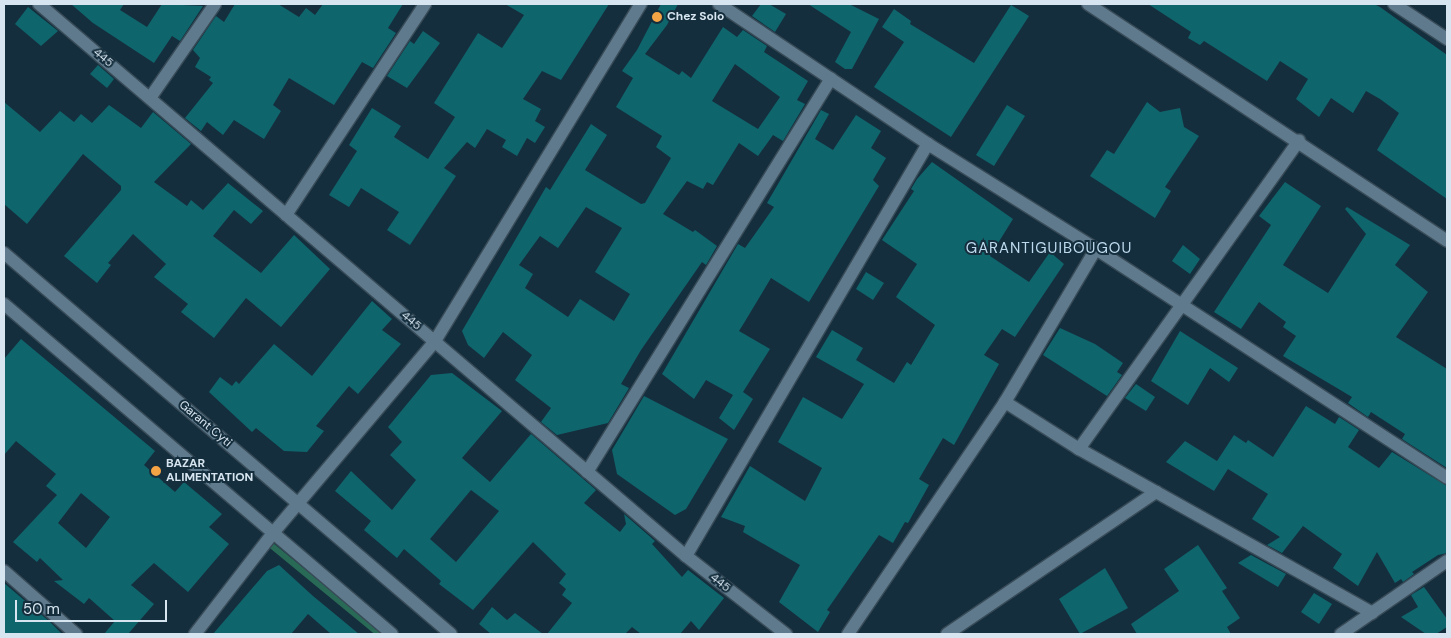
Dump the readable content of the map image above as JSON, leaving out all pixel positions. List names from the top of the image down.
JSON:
{
  "streets": {
    "street": ["445", "Garant Cyti"]
  },
  "districts": ["GARANTIGUIBOUGOU"],
  "places": ["Chez Solo", "BAZAR ALIMENTATION"],
  "scale_bar": "50 m"
}
